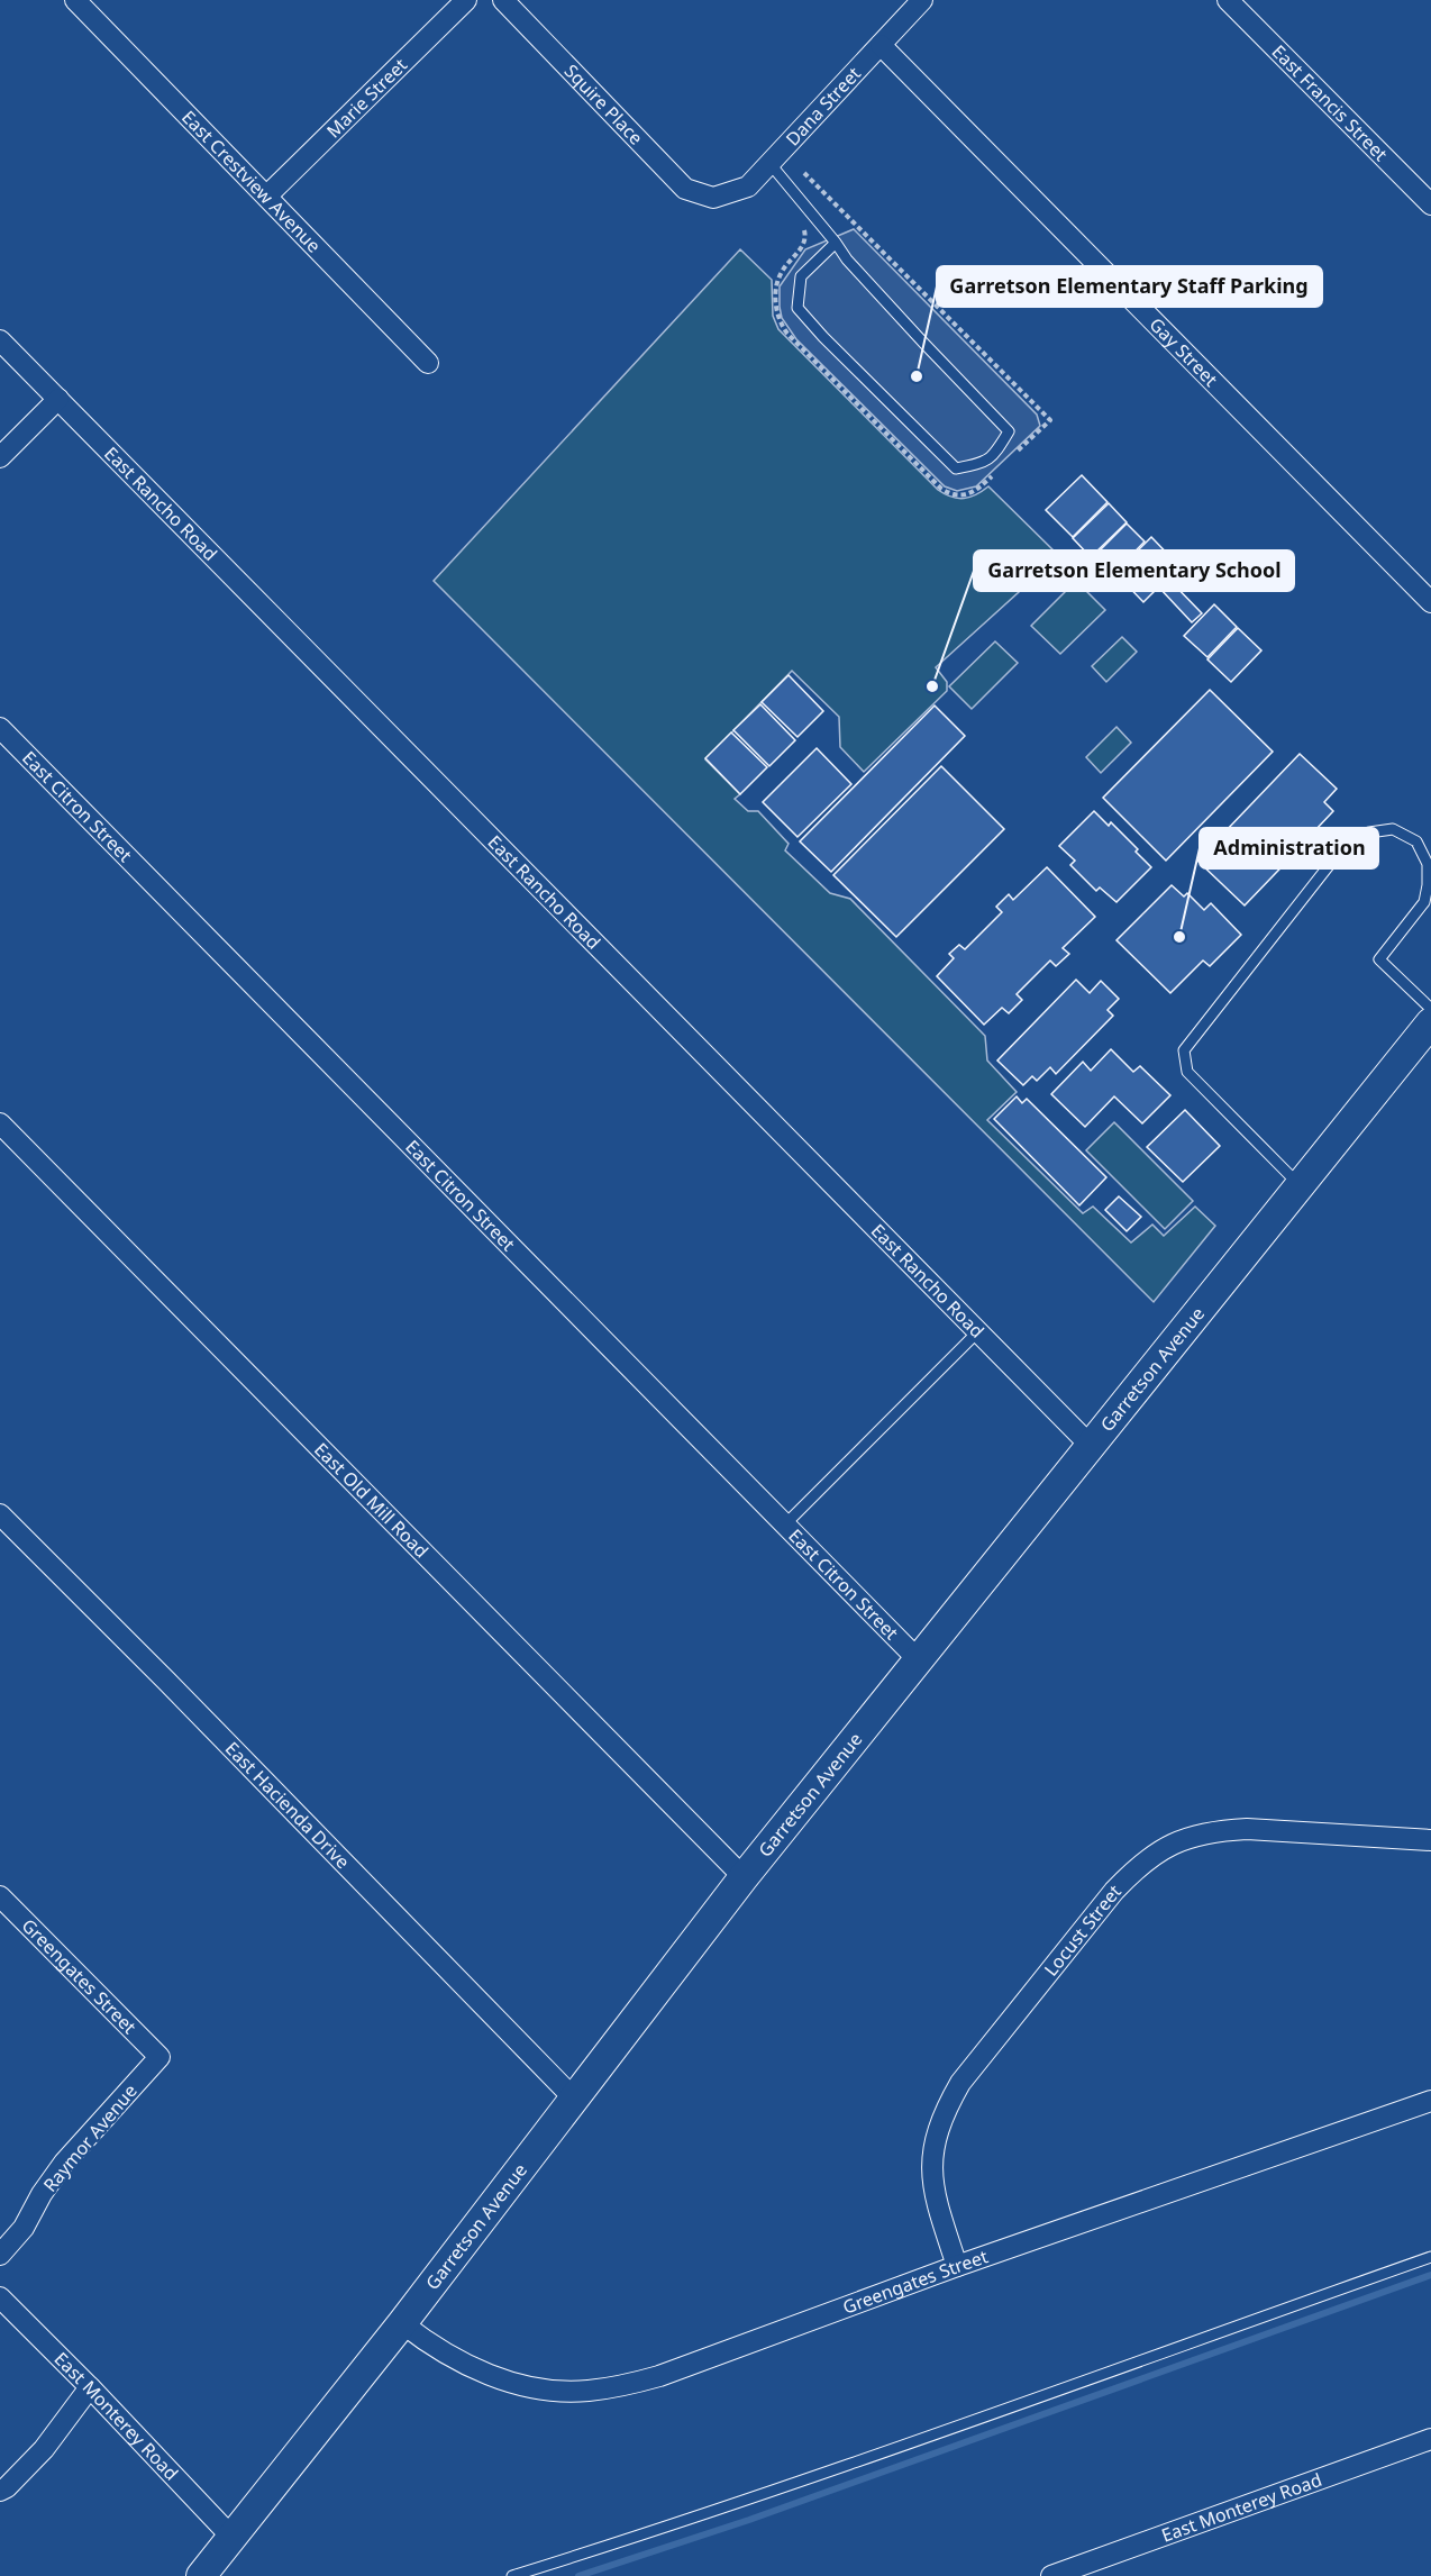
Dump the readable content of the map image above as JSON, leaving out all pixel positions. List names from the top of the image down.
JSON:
{
  "streets": {
    "street": [
      "Marie Street",
      "East Francis Street",
      "Squire Place",
      "Dana Street",
      "East Crestview Avenue",
      "Gay Street",
      "East Rancho Road",
      "East Citron Street",
      "Garretson Avenue",
      "East Old Mill Road",
      "East Hacienda Drive",
      "Locust Street",
      "Greengates Street",
      "Raymor Avenue",
      "East Monterey Road"
    ]
  },
  "crossings": [
    ["Marie Street", "East Crestview Avenue"],
    ["Squire Place", "Dana Street"],
    ["Dana Street", "Gay Street"],
    ["East Rancho Road", "Garretson Avenue"],
    ["East Citron Street", "Garretson Avenue"],
    ["Garretson Avenue", "East Old Mill Road"],
    ["Garretson Avenue", "East Hacienda Drive"],
    ["Garretson Avenue", "Greengates Street"],
    ["Garretson Avenue", "East Monterey Road"],
    ["Locust Street", "Greengates Street"],
    ["Greengates Street", "Raymor Avenue"]
  ],
  "places": ["Garretson Elementary Staff Parking", "Garretson Elementary School", "Administration"]
}
